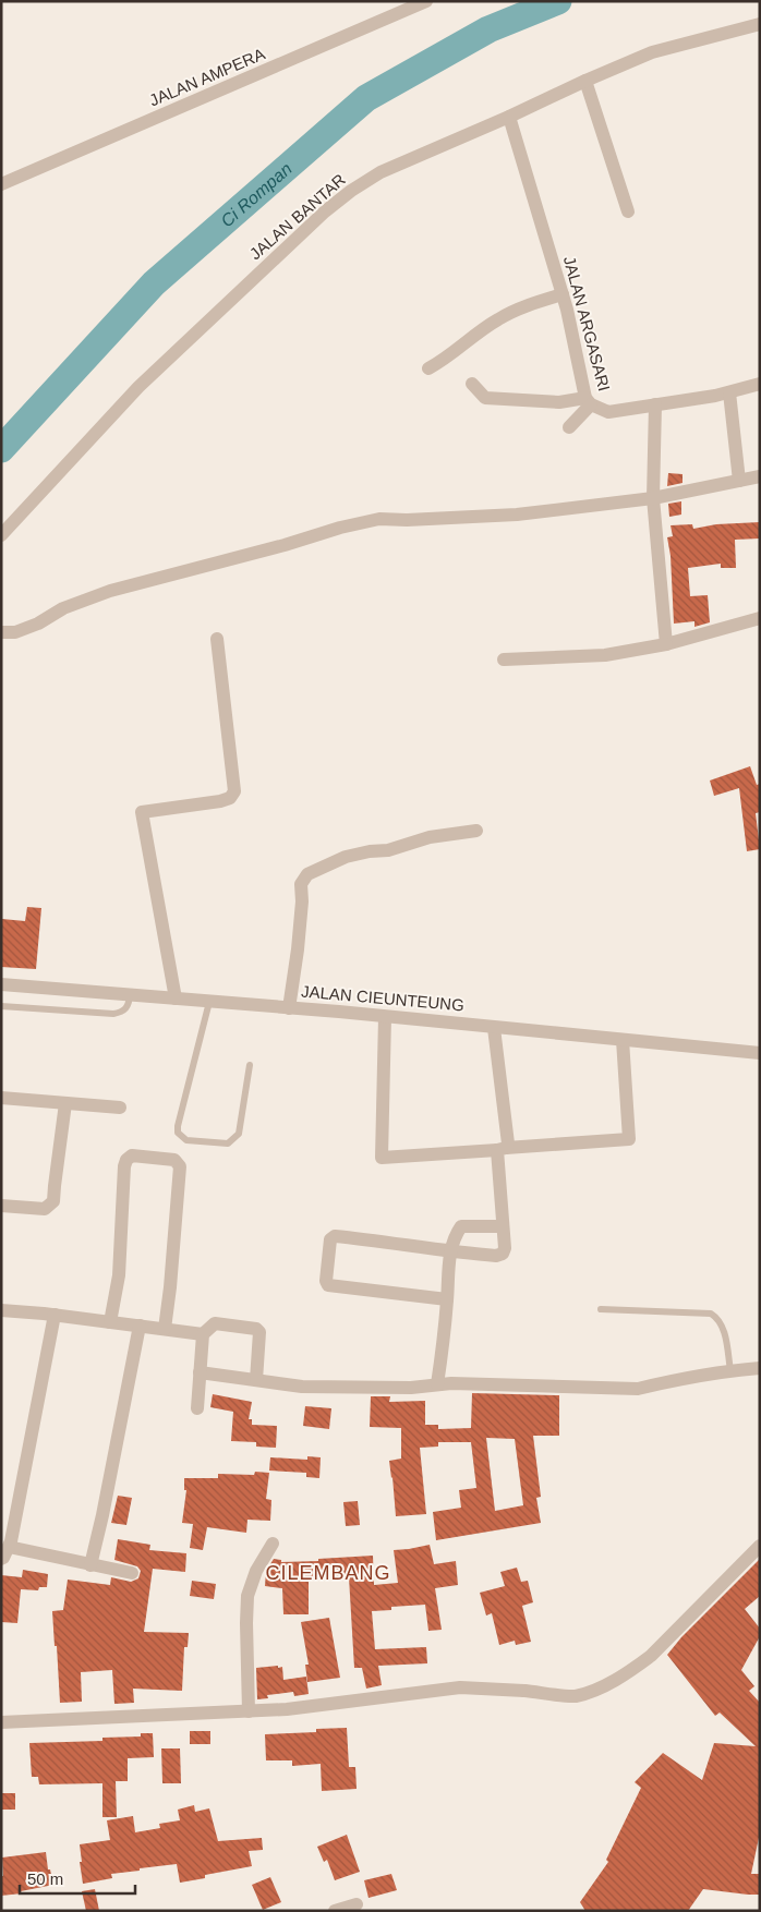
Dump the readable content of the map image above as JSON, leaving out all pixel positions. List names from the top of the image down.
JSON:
{
  "streets": {
    "street": [
      "JALAN AMPERA",
      "JALAN BANTAR",
      "JALAN ARGASARI",
      "JALAN CIEUNTEUNG"
    ]
  },
  "crossings": [
    ["JALAN BANTAR", "JALAN ARGASARI"]
  ],
  "districts": ["CILEMBANG"],
  "water": ["Ci Rompan"],
  "scale_bar": "50 m"
}
